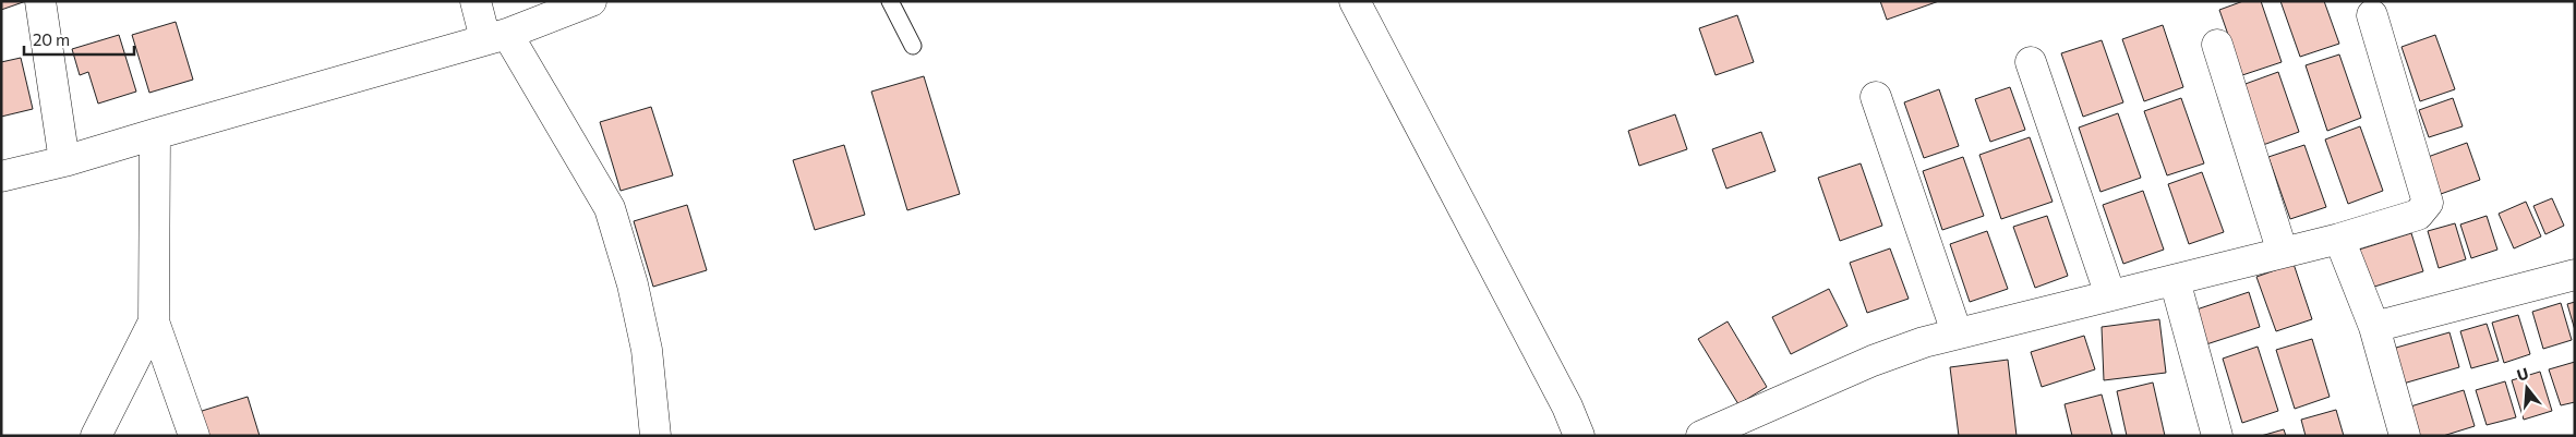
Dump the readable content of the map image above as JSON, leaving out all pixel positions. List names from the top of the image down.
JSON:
{
  "scale_bar": "20 m",
  "north": "top"
}
